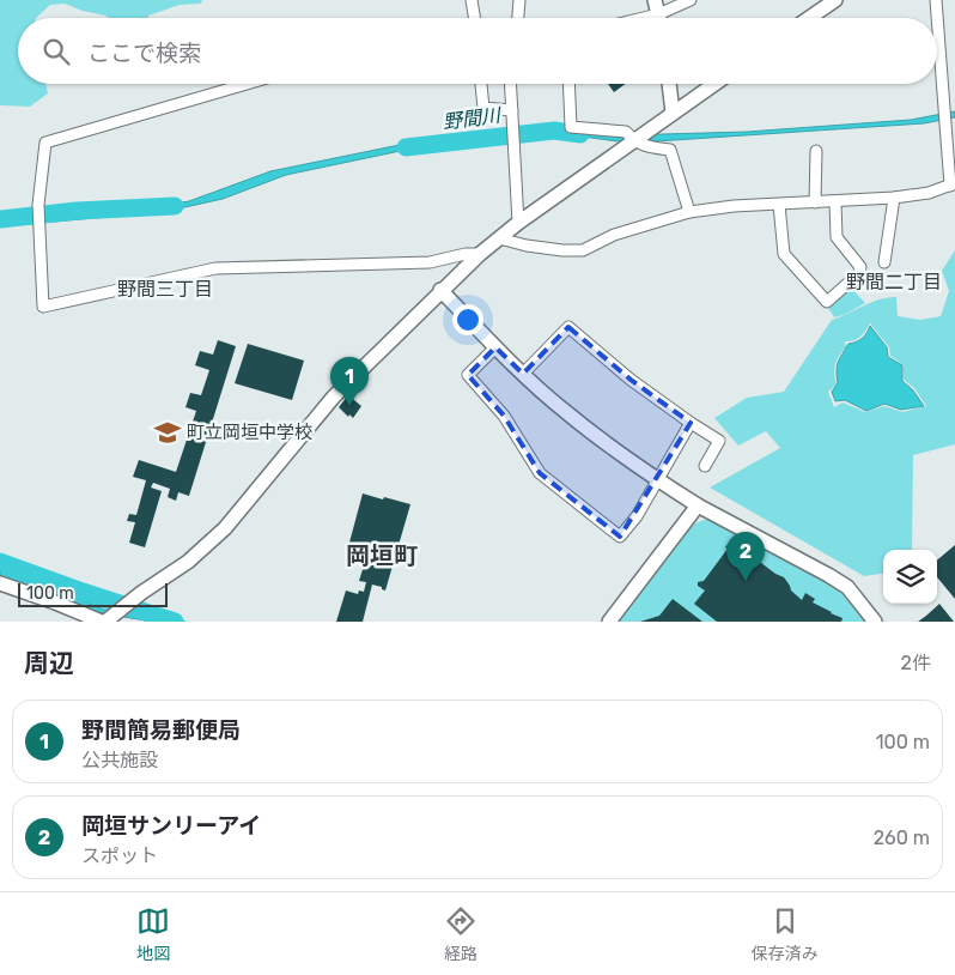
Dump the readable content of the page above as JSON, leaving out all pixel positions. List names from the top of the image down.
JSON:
{
  "districts": ["野間二丁目", "野間三丁目", "岡垣町"],
  "water": ["野間川"],
  "places": {
    "school or university": ["町立岡垣中学校"]
  },
  "scale_bar": "100 m",
  "page": {
    "search": "ここで検索",
    "pins": ["1", "2"],
    "scale": "100 m",
    "heading": ["周辺", "2件"],
    "list": [
      {
        "mark": "1",
        "name": "野間簡易郵便局",
        "note": "公共施設",
        "value": "100 m"
      },
      {
        "mark": "2",
        "name": "岡垣サンリーアイ",
        "note": "スポット",
        "value": "260 m"
      }
    ],
    "nav": ["地図", "経路", "保存済み"]
  }
}
